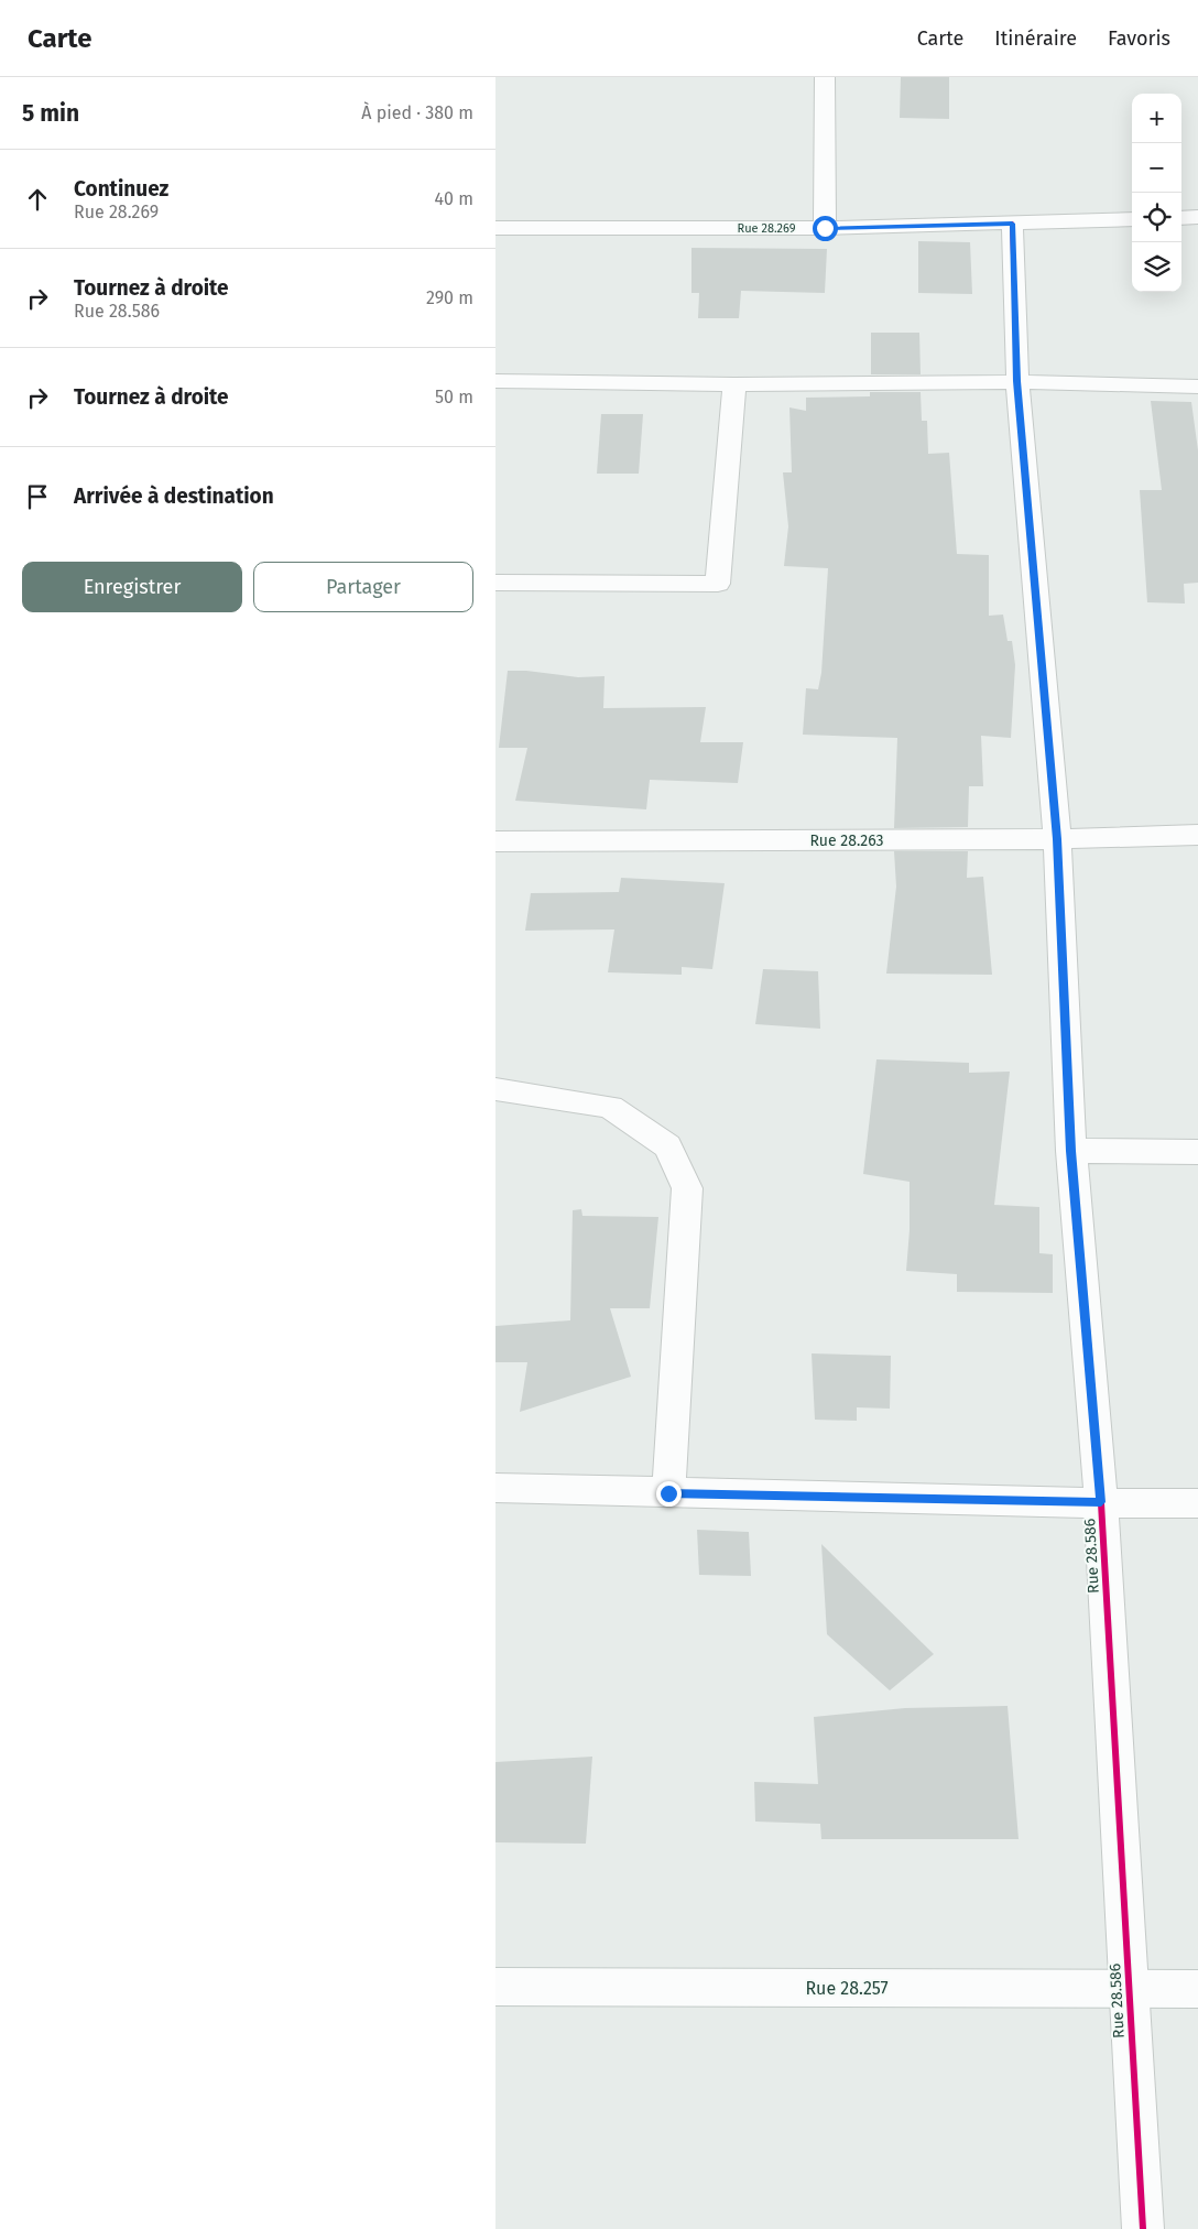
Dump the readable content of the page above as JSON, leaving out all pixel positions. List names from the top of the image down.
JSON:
{
  "streets": {
    "street": [
      "Rue 28.269",
      "Rue 28.263",
      "Rue 28.586",
      "Rue 28.257"
    ]
  },
  "crossings": [
    ["Rue 28.269", "Rue 28.586"],
    ["Rue 28.263", "Rue 28.586"],
    ["Rue 28.586", "Rue 28.257"]
  ],
  "page": {
    "header": "Carte",
    "nav": ["Carte", "Itinéraire", "Favoris"],
    "heading": ["5 min", "À pied · 380 m"],
    "map_buttons": ["+", "−"],
    "list": [
      ["Continuez", "Rue 28.269", "40 m"],
      ["Tournez à droite", "Rue 28.586", "290 m"],
      ["Tournez à droite", "50 m"],
      "Arrivée à destination"
    ],
    "buttons": ["Enregistrer", "Partager"]
  }
}
